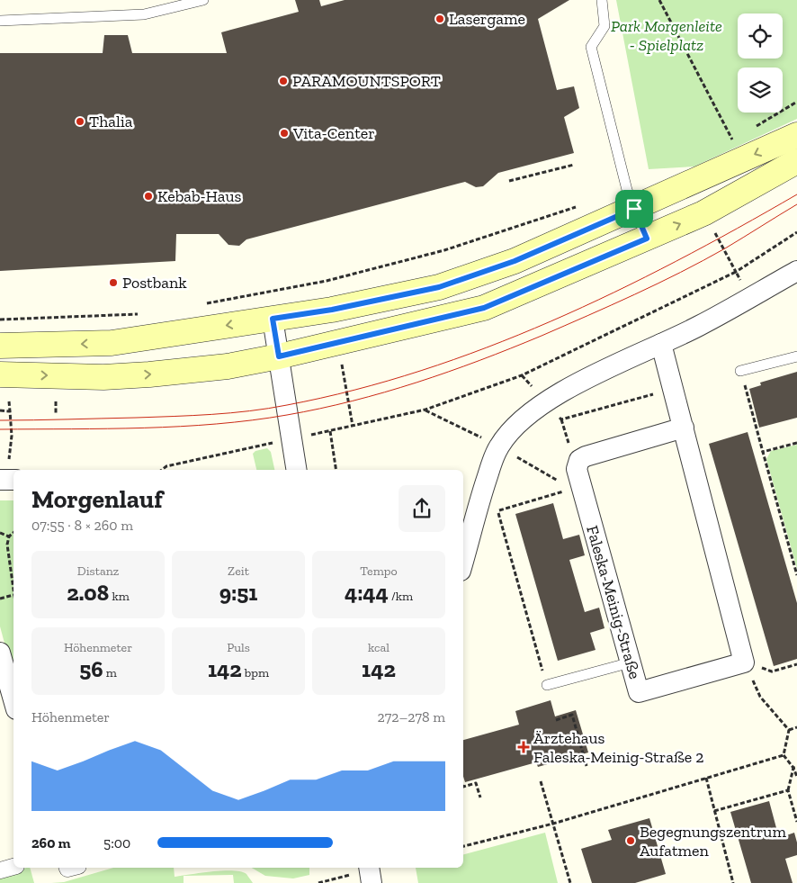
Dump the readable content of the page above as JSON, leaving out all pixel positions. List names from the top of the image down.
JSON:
{
  "streets": {
    "street": ["Faleska-Meinig-Straße"]
  },
  "parks": ["Park Morgenleite - Spielplatz"],
  "places": {
    "other": [
      "Lasergame",
      "PARAMOUNTSPORT",
      "Thalia",
      "Vita-Center",
      "Kebab-Haus",
      "Postbank",
      "Begegnungszentrum Aufatmen"
    ],
    "health": ["Ärztehaus Faleska-Meinig-Straße 2"]
  },
  "page": {
    "heading": ["Morgenlauf", "07:55 · 8 × 260 m"],
    "stats": [
      ["Distanz", "2.08 km"],
      ["Zeit", "9:51"],
      ["Tempo", "4:44 /km"],
      ["Höhenmeter", "56 m"],
      ["Puls", "142 bpm"],
      ["kcal", "142"]
    ],
    "chart": ["Höhenmeter", "272–278 m"],
    "list": [
      {
        "name": "260 m",
        "note": "5:00"
      }
    ]
  }
}
